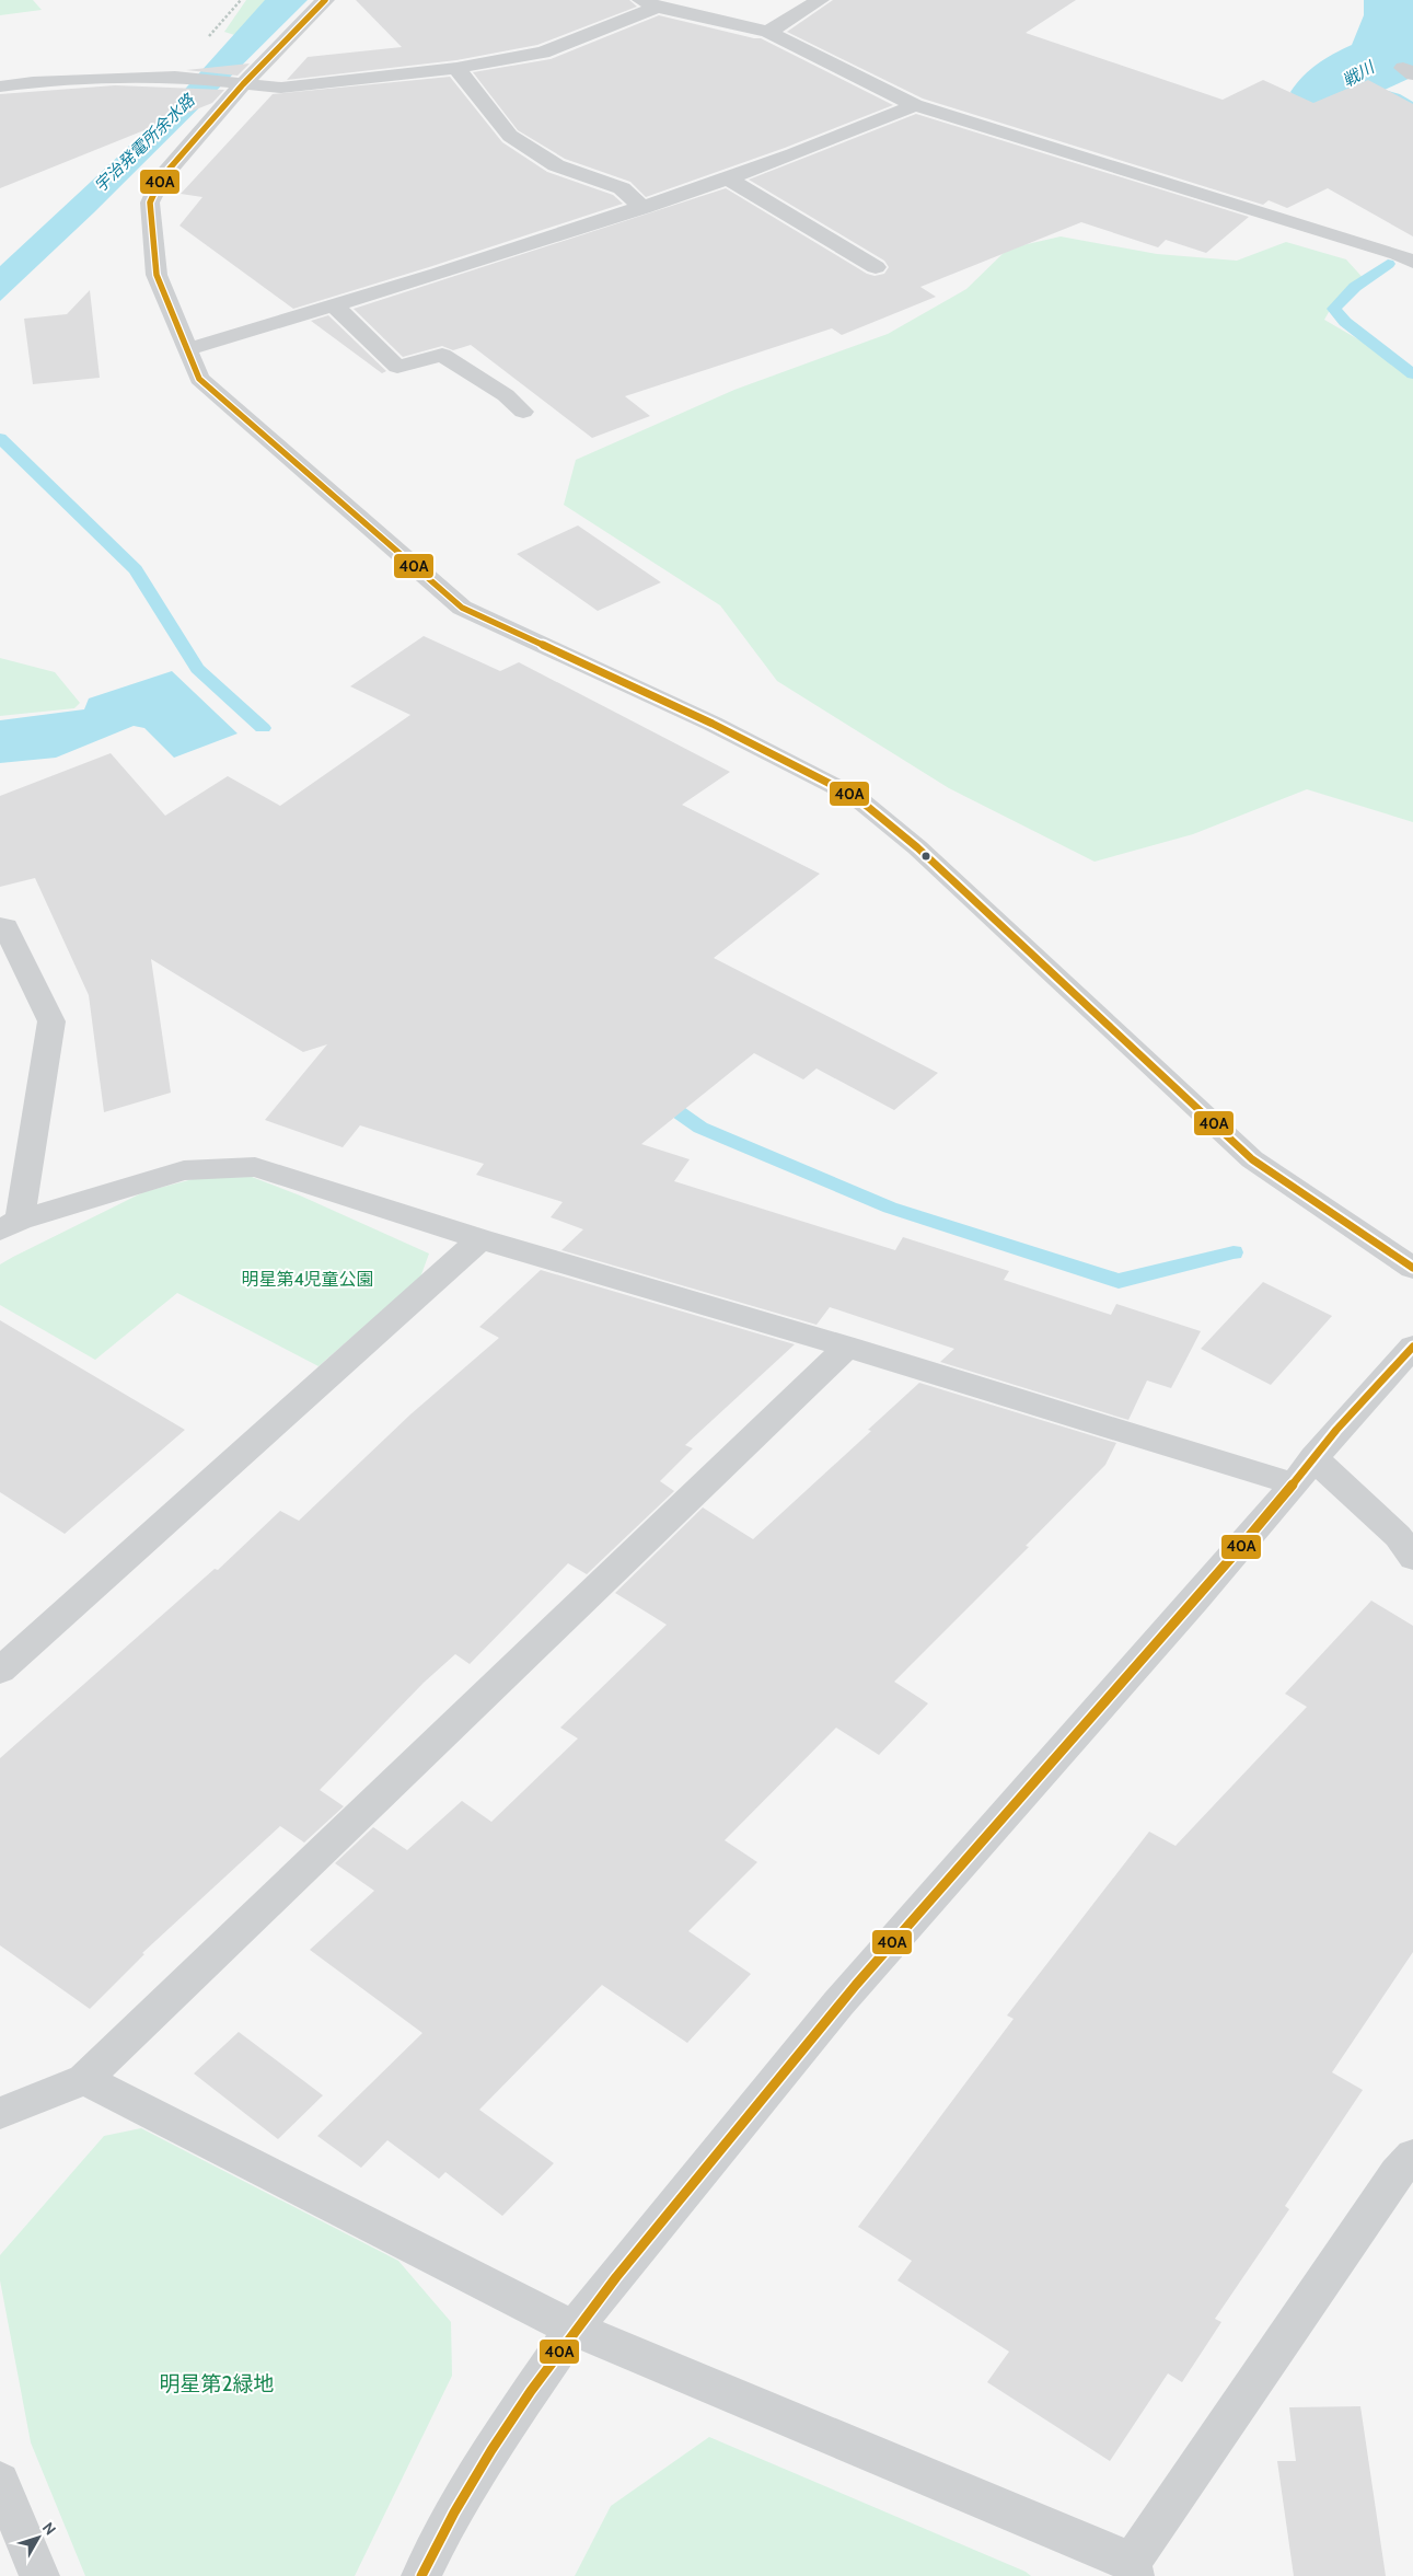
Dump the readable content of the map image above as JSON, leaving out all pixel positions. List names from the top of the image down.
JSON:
{
  "water": ["戦川", "宇治発電所余水路"],
  "parks": ["明星第4児童公園", "明星第2緑地"],
  "lines": ["transit line 40A"],
  "north": "top right"
}
